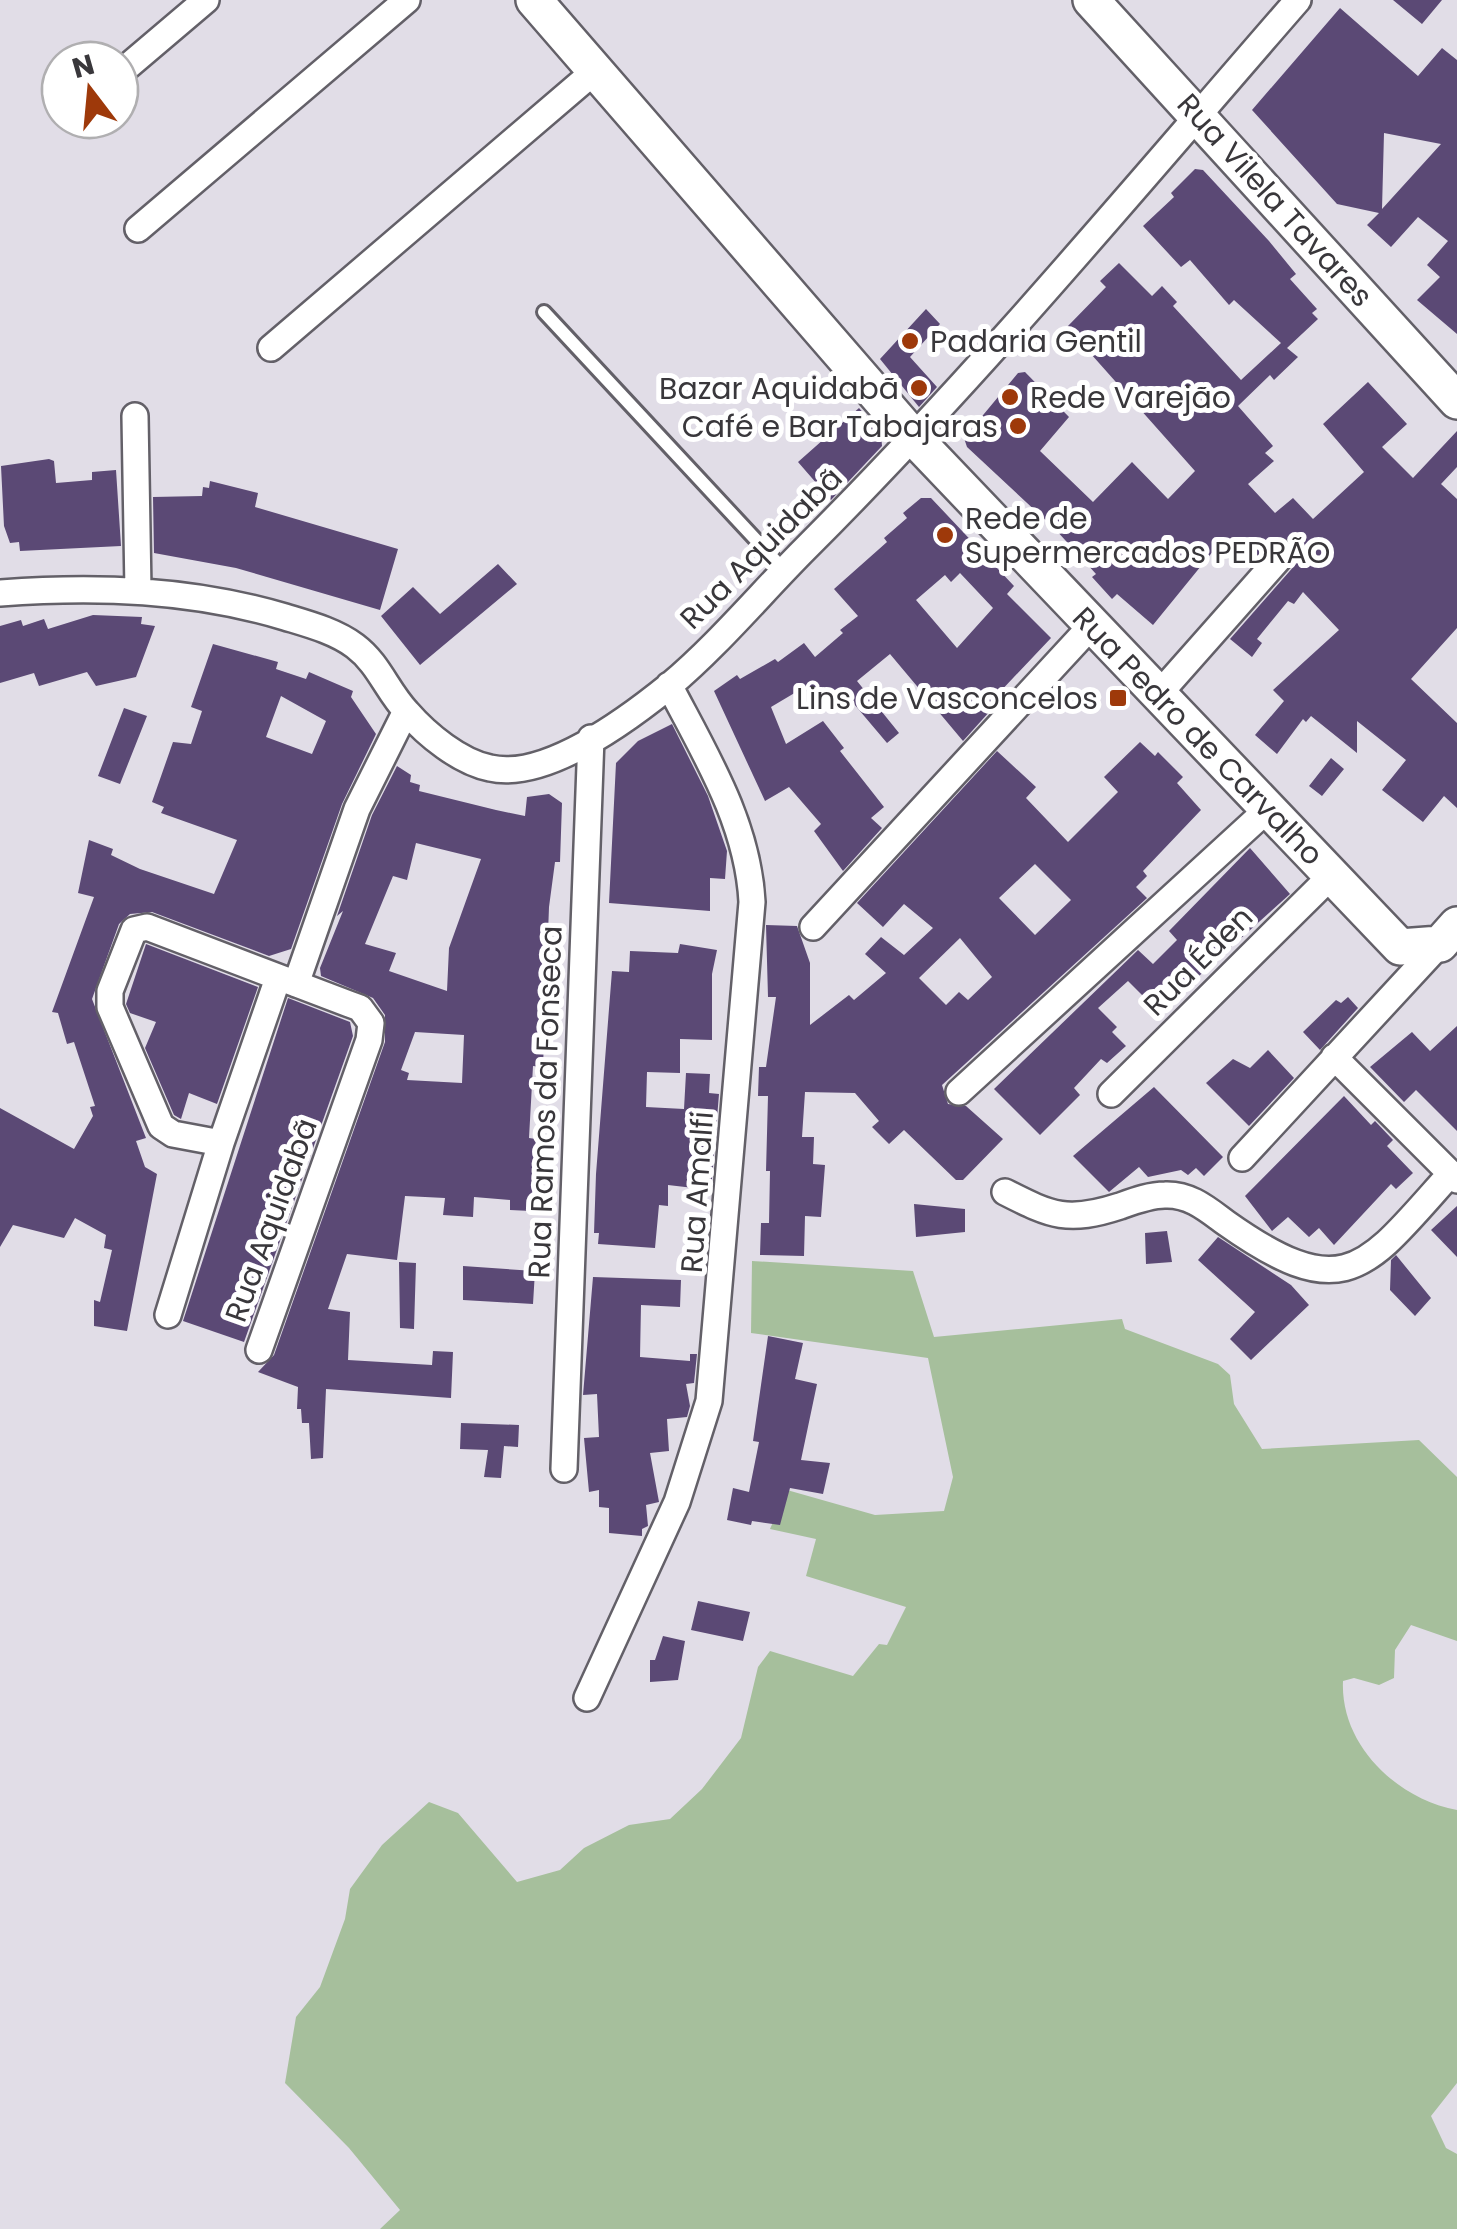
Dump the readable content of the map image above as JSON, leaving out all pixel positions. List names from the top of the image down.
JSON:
{
  "streets": {
    "street": [
      "Rua Vilela Tavares",
      "Rua Aquidabã",
      "Rua Pedro de Carvalho",
      "Rua Éden",
      "Rua Ramos da Fonseca",
      "Rua Amalfi"
    ]
  },
  "crossings": [
    ["Rua Vilela Tavares", "Rua Aquidabã"],
    ["Rua Aquidabã", "Rua Pedro de Carvalho"],
    ["Rua Aquidabã", "Rua Ramos da Fonseca"],
    ["Rua Aquidabã", "Rua Amalfi"],
    ["Rua Pedro de Carvalho", "Rua Éden"]
  ],
  "places": {
    "other": [
      "Padaria Gentil",
      "Bazar Aquidabã",
      "Rede Varejão",
      "Café e Bar Tabajaras",
      "Rede de Supermercados PEDRÃO"
    ],
    "transit": ["Lins de Vasconcelos"]
  },
  "north": "top"
}
